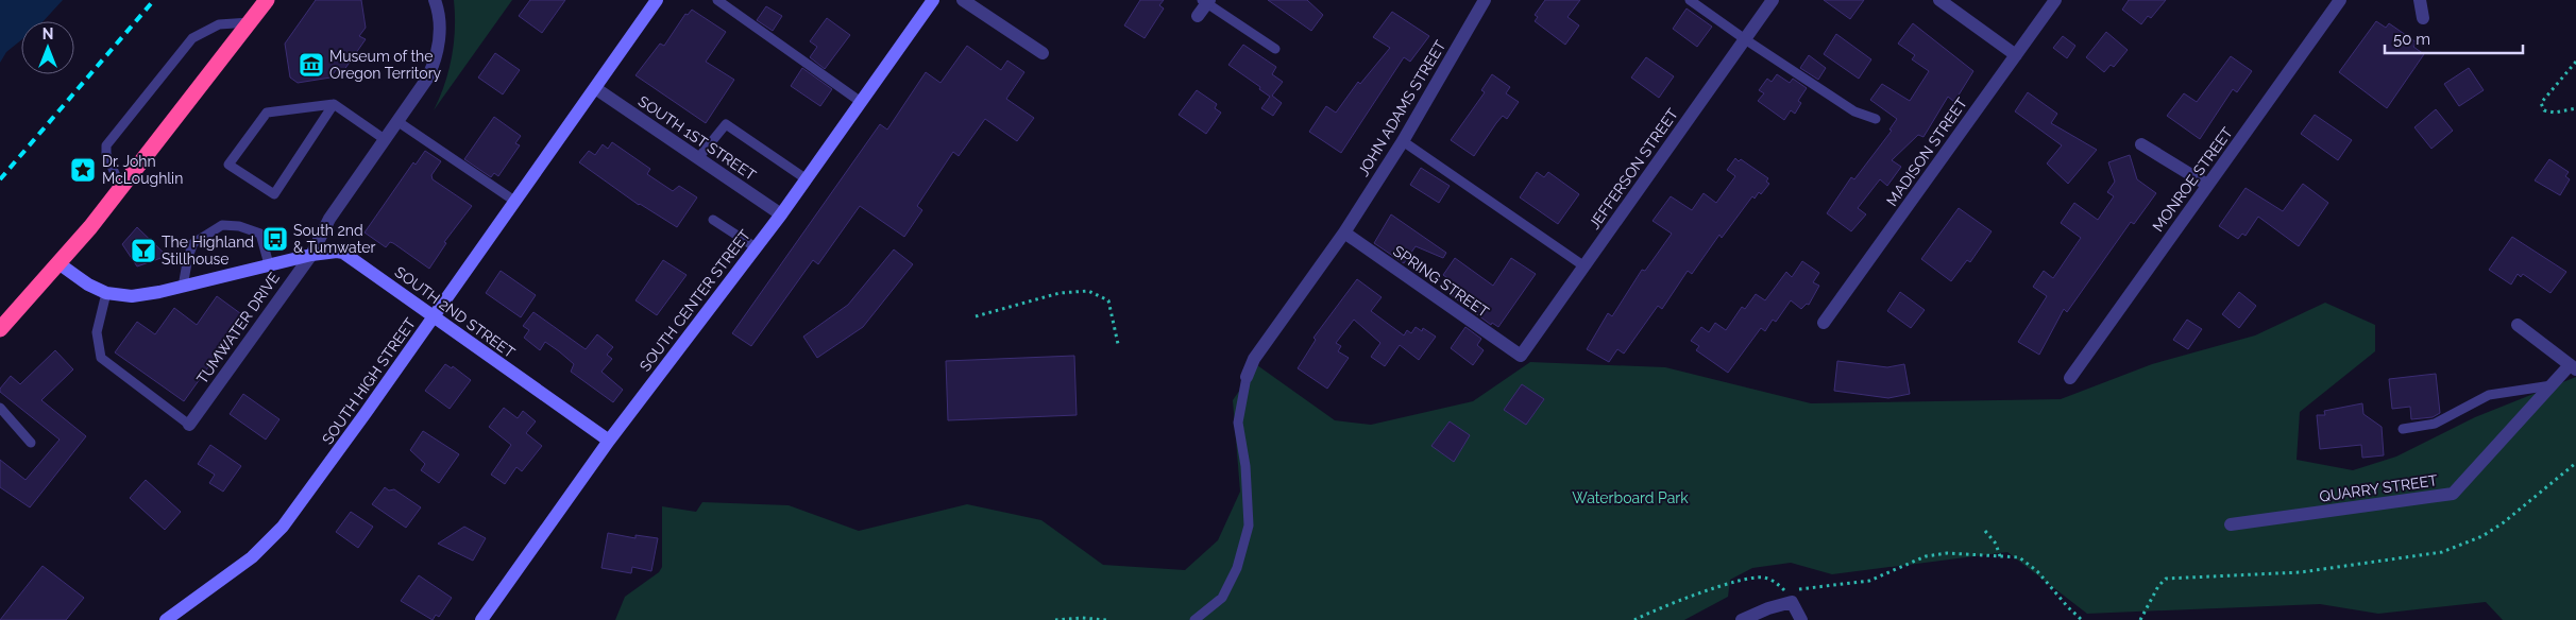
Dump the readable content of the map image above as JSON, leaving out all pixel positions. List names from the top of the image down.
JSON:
{
  "streets": {
    "street": [
      "JOHN ADAMS STREET",
      "SOUTH 1ST STREET",
      "MADISON STREET",
      "JEFFERSON STREET",
      "MONROE STREET",
      "SPRING STREET",
      "SOUTH CENTER STREET",
      "SOUTH 2ND STREET",
      "TUMWATER DRIVE",
      "SOUTH HIGH STREET",
      "QUARRY STREET"
    ]
  },
  "crossings": [
    ["JOHN ADAMS STREET", "SPRING STREET"],
    ["SOUTH 1ST STREET", "SOUTH CENTER STREET"],
    ["SOUTH 1ST STREET", "SOUTH HIGH STREET"],
    ["JEFFERSON STREET", "SPRING STREET"],
    ["SOUTH CENTER STREET", "SOUTH 2ND STREET"],
    ["SOUTH 2ND STREET", "TUMWATER DRIVE"],
    ["SOUTH 2ND STREET", "SOUTH HIGH STREET"]
  ],
  "parks": ["Waterboard Park"],
  "places": {
    "museum": ["Museum of the Oregon Territory"],
    "place": ["Dr. John McLoughlin"],
    "bus stop": ["South 2nd & Tumwater"],
    "bar": ["The Highland Stillhouse"]
  },
  "scale_bar": "50 m",
  "north": "top"
}
